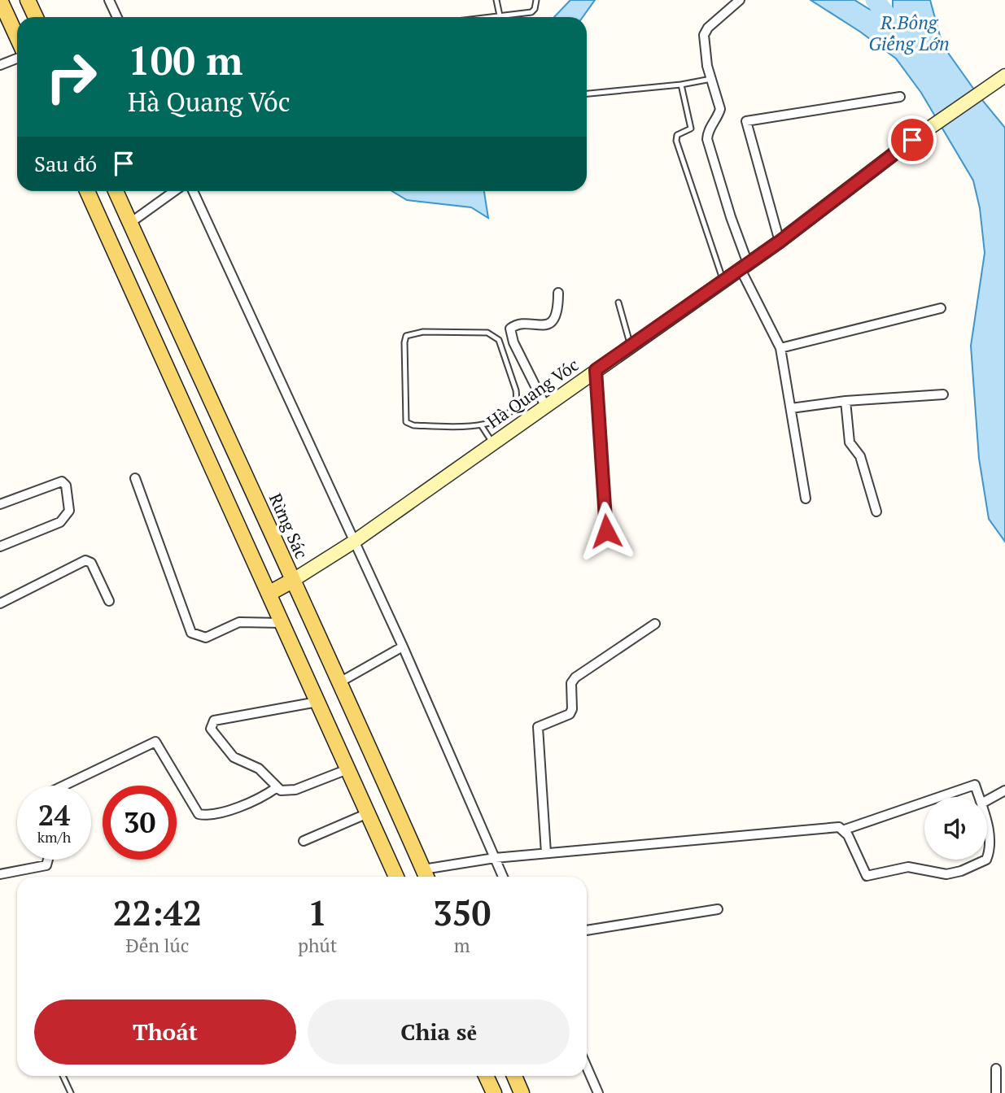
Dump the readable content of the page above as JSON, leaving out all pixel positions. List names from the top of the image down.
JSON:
{
  "streets": {
    "main road": ["Rừng Sác"],
    "street": ["Hà Quang Vóc"]
  },
  "crossings": [
    ["Hà Quang Vóc", "Rừng Sác"]
  ],
  "water": ["R.Bông Giếng Lớn"],
  "page": {
    "turn": ["100 m", "Hà Quang Vóc"],
    "then": "Sau đó",
    "speed": "24 km/h",
    "limit": "30",
    "eta": [
      "22:42",
      "Đến lúc",
      "1",
      "phút",
      "350",
      "m"
    ],
    "buttons": ["Thoát", "Chia sẻ"]
  }
}
